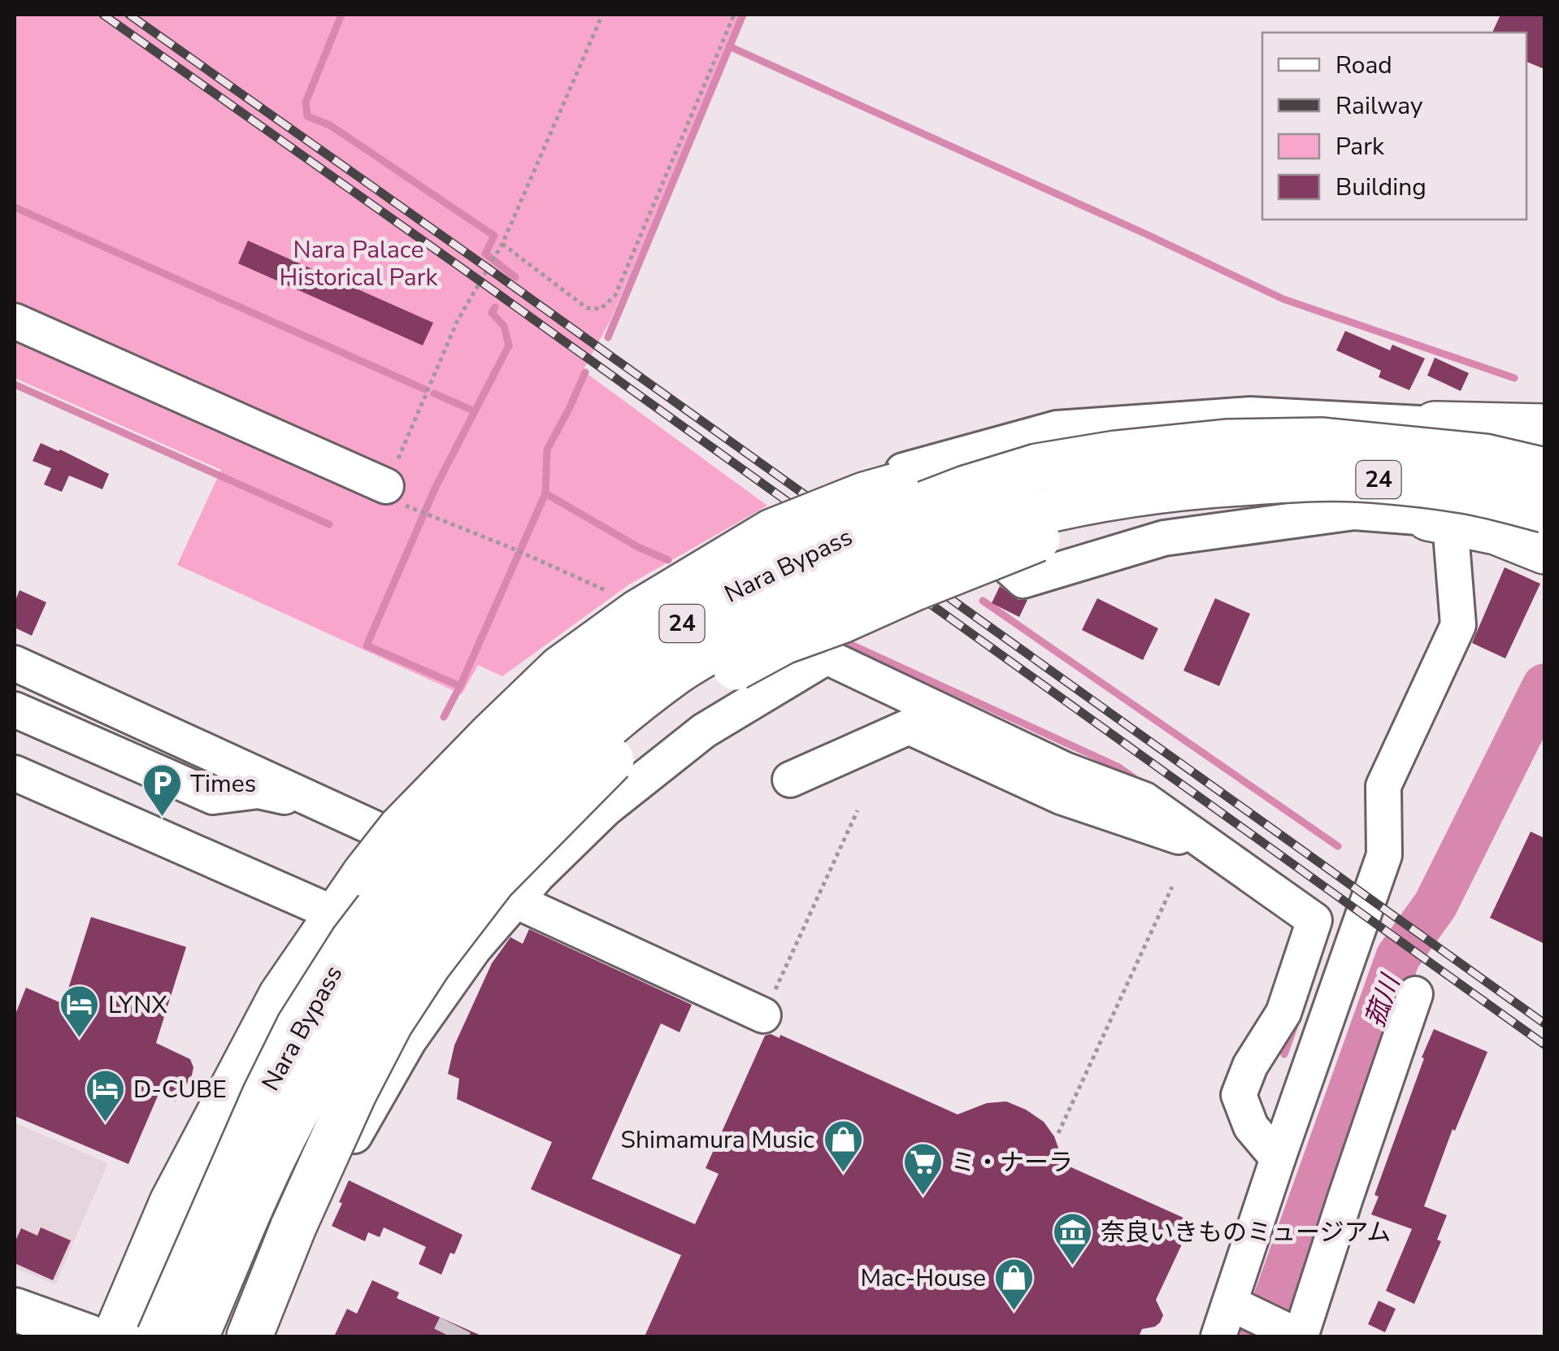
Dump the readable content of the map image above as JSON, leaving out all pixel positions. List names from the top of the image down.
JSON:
{
  "streets": {
    "highway": ["24", "Nara Bypass"]
  },
  "crossings": [
    ["24", "Nara Bypass"]
  ],
  "water": ["菰川"],
  "parks": ["Nara Palace Historical Park"],
  "places": {
    "parking": ["Times"],
    "hotel": ["LYNX", "D-CUBE"],
    "shop": ["Shimamura Music", "Mac-House"],
    "supermarket": ["ミ・ナーラ"],
    "museum": ["奈良いきものミュージアム"]
  },
  "legend": [
    "Road",
    "Railway",
    "Park",
    "Building"
  ]
}
